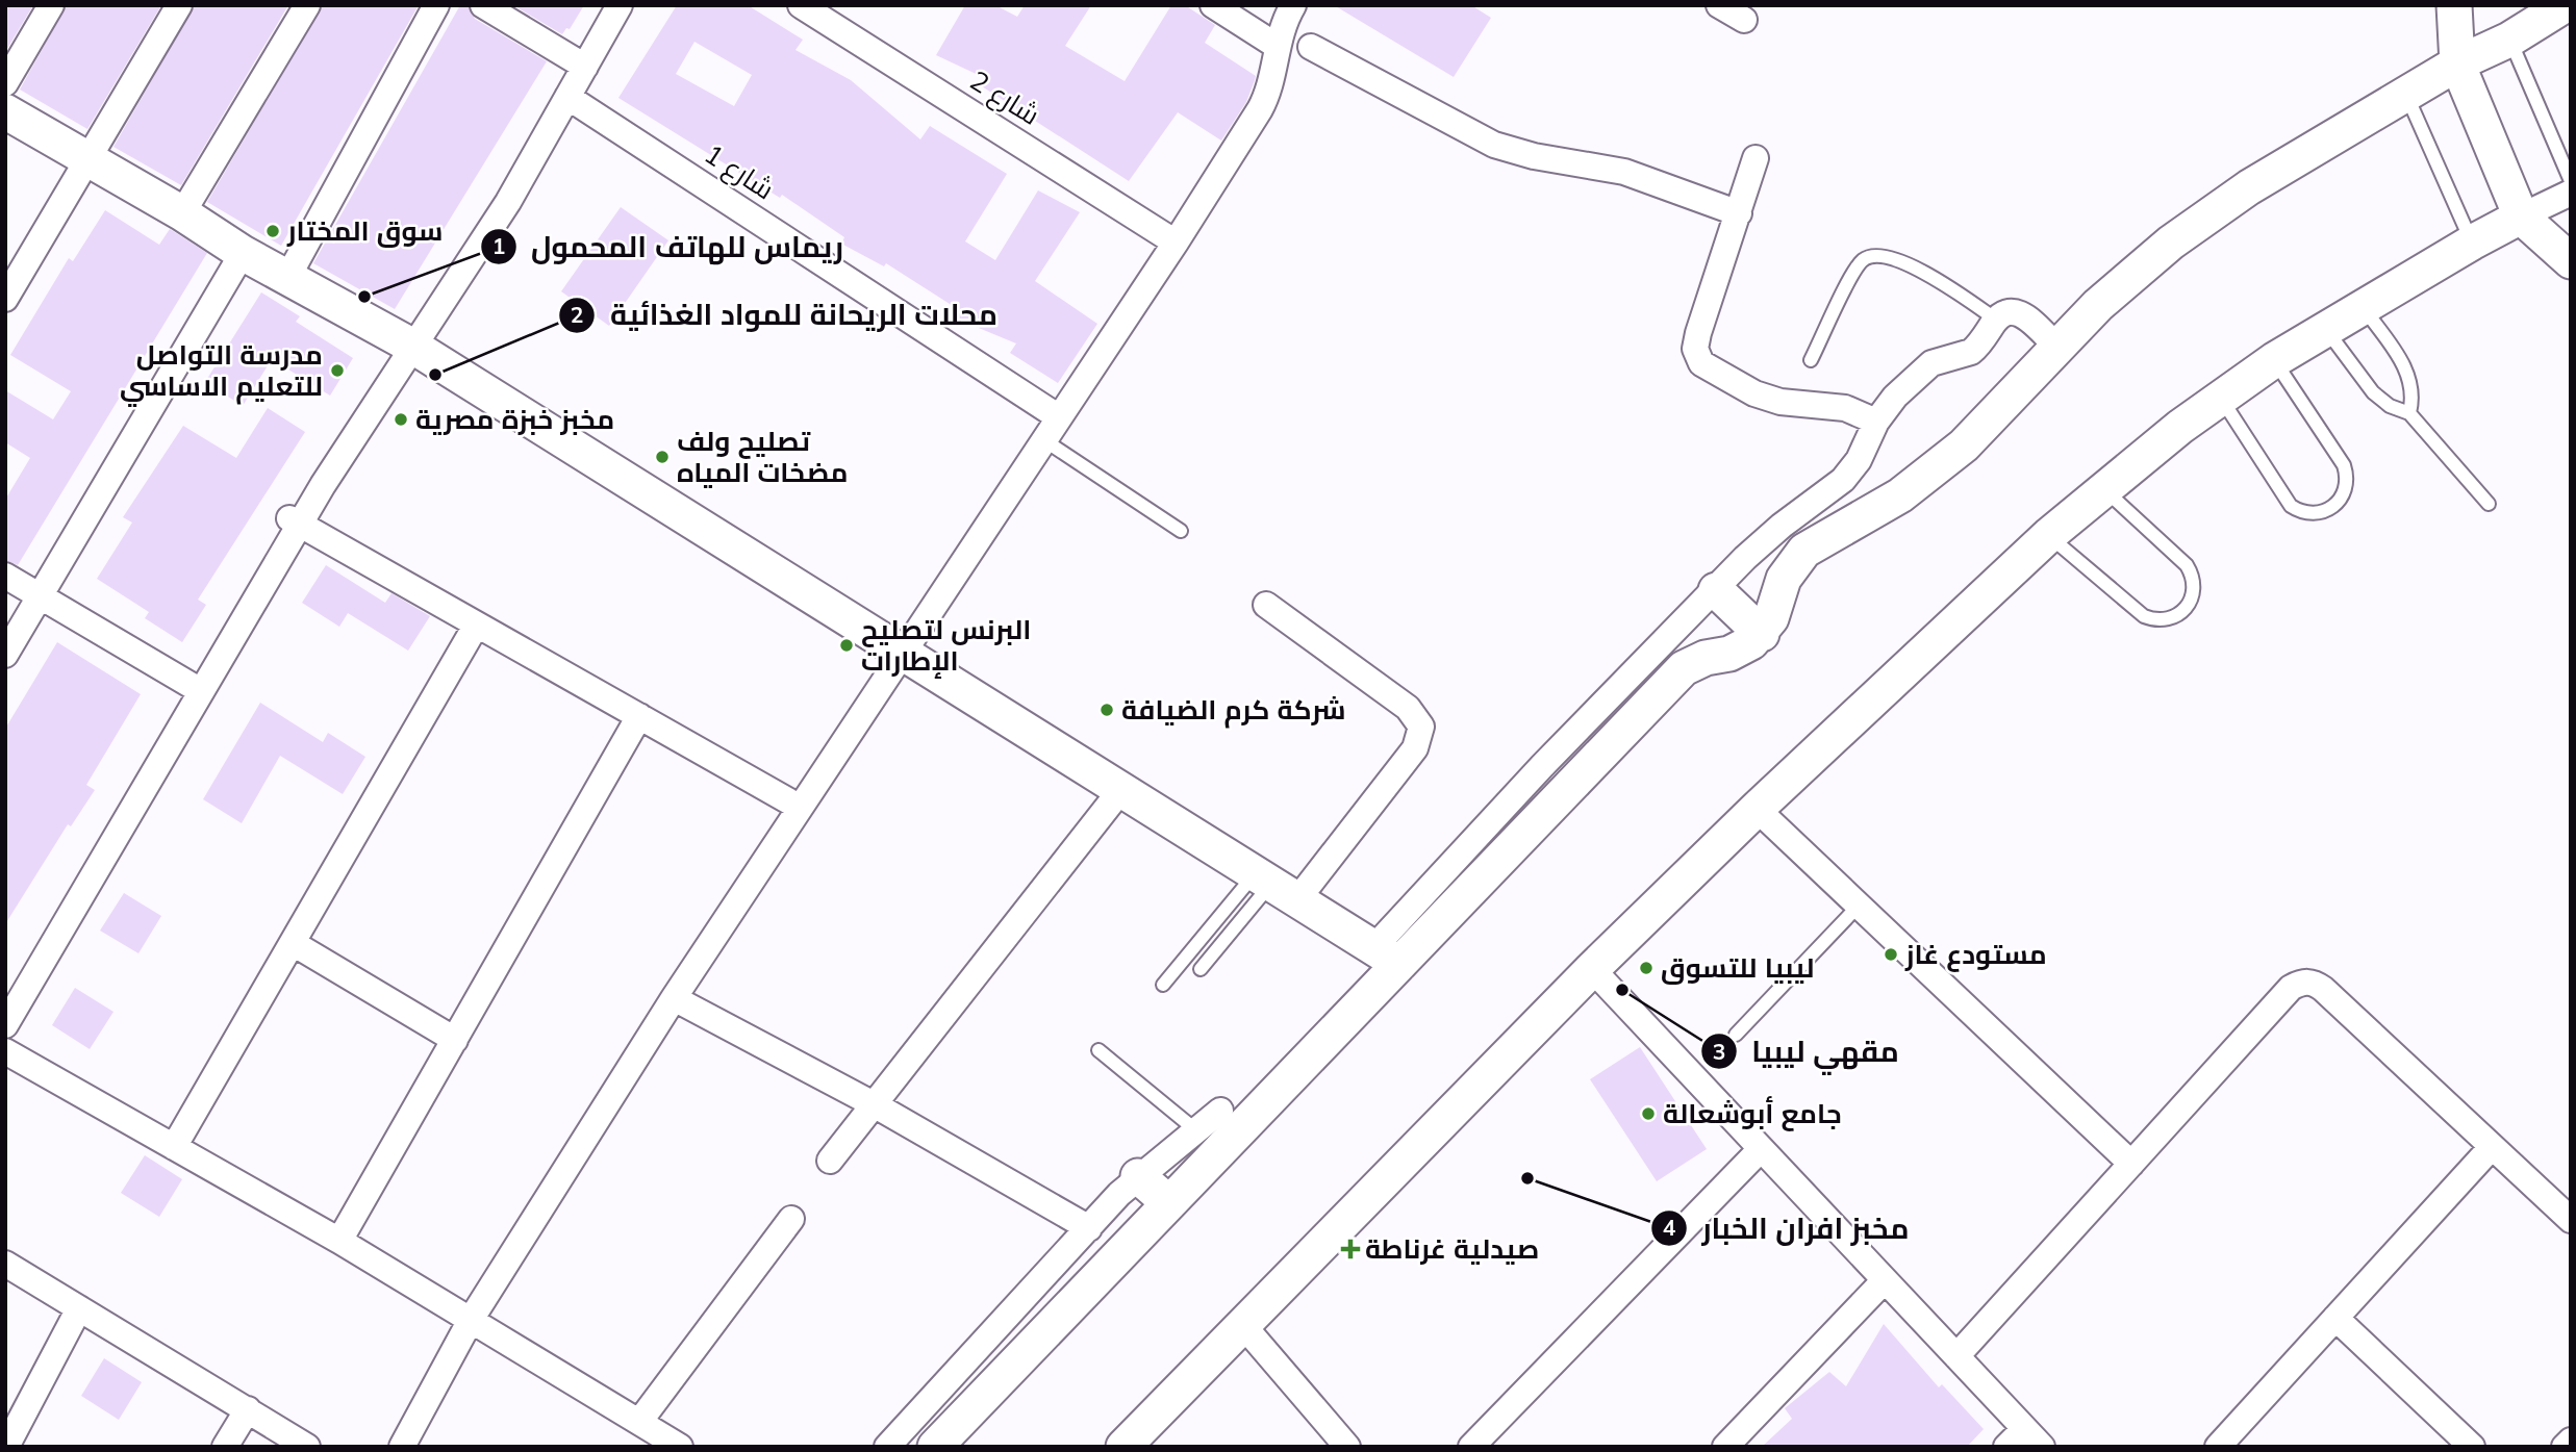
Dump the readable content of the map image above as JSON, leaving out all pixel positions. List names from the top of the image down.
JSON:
{
  "streets": {
    "street": ["شارع 2", "شارع 1"]
  },
  "places": {
    "other": [
      "سوق المختار",
      "ريماس للهاتف المحمول",
      "مدرسة التواصل للتعليم الاساسي",
      "محلات الريحانة للمواد الغذائية",
      "مخبز خبزة مصرية",
      "تصليح ولف مضخات المياه",
      "البرنس لتصليح الإطارات",
      "شركة كرم الضيافة",
      "مستودع غاز",
      "ليبيا للتسوق",
      "مقهي ليبيا",
      "جامع أبوشعالة",
      "مخبز افران الخبار"
    ],
    "health": ["صيدلية غرناطة"]
  }
}
